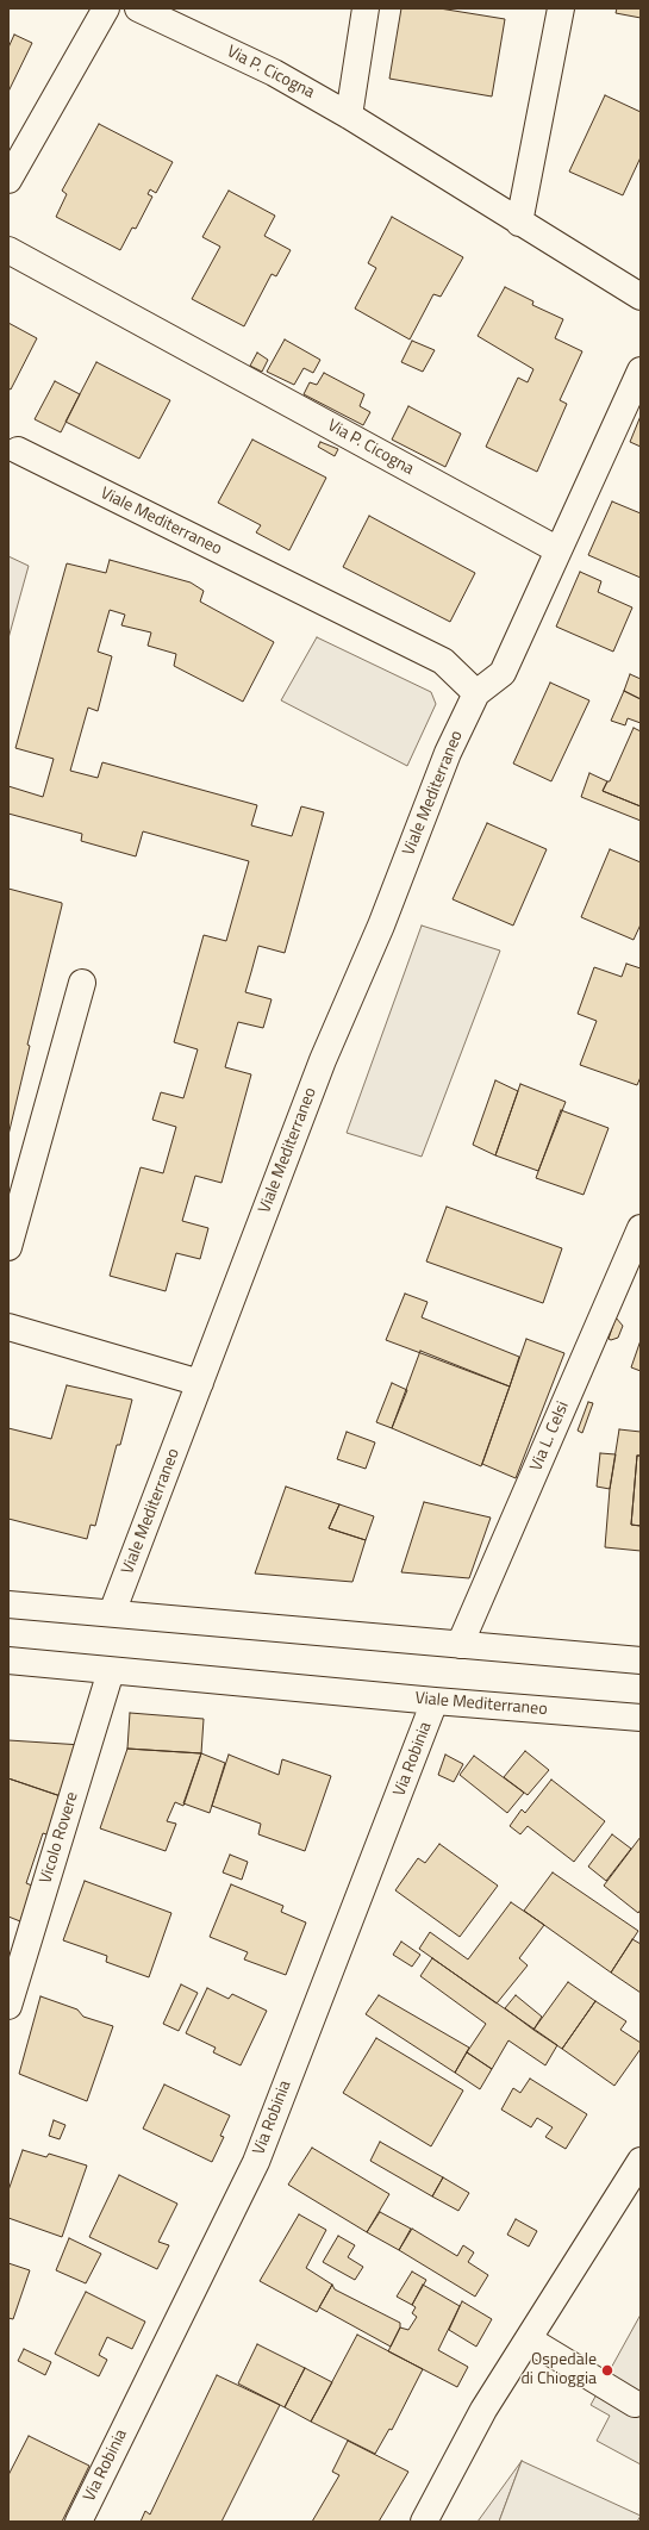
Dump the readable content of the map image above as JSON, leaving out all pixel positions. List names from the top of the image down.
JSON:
{
  "streets": {
    "street": [
      "Via P. Cicogna",
      "Viale Mediterraneo",
      "Via L. Celsi",
      "Via Robinia",
      "Vicolo Rovere"
    ]
  },
  "crossings": [
    ["Via P. Cicogna", "Viale Mediterraneo"],
    ["Viale Mediterraneo", "Via Robinia"],
    ["Viale Mediterraneo", "Vicolo Rovere"]
  ],
  "places": ["Ospedale di Chioggia"]
}
